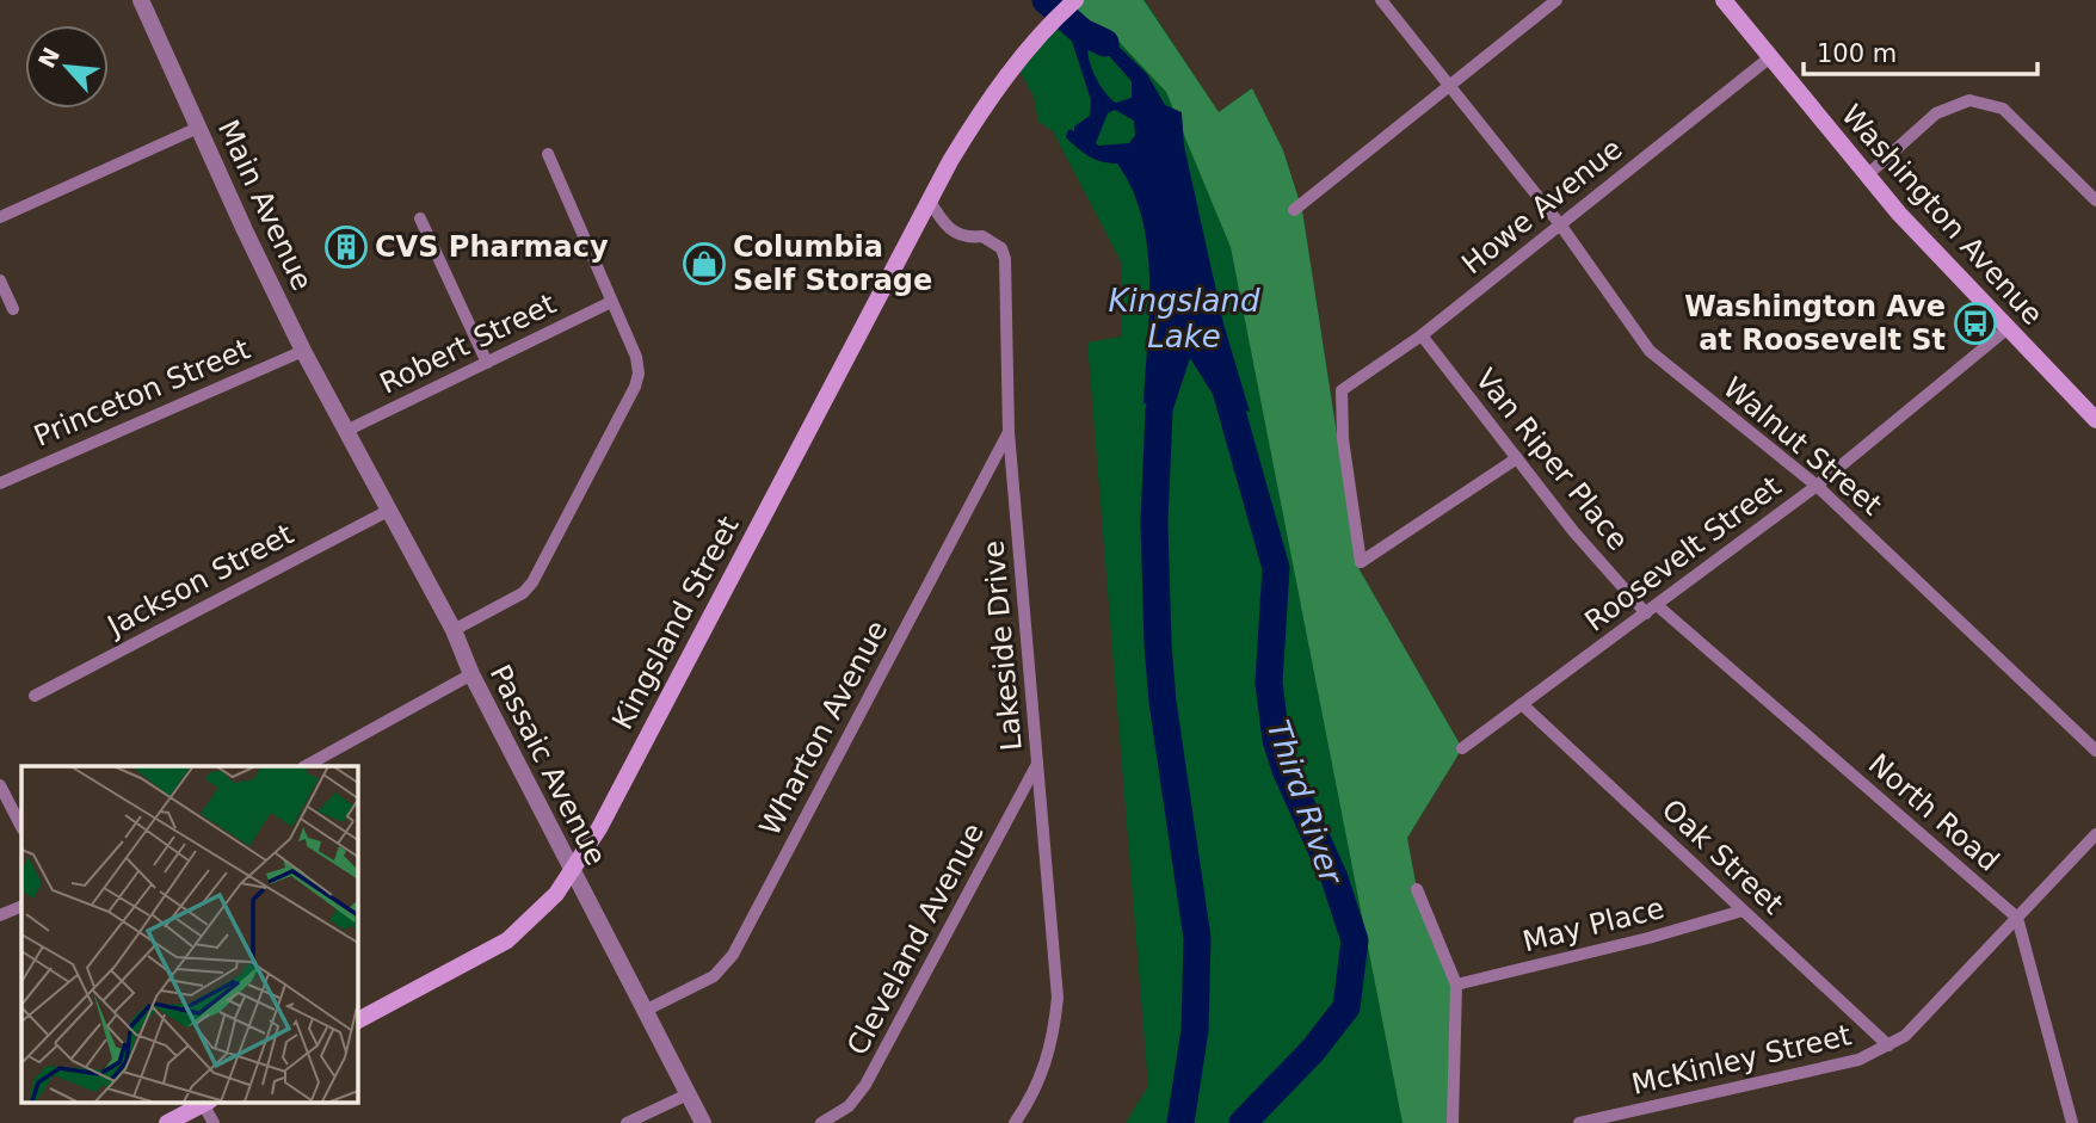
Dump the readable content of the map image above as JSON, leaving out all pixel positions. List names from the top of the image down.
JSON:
{
  "streets": {
    "main road": ["Washington Avenue", "Kingsland Street"],
    "street": [
      "Main Avenue",
      "Howe Avenue",
      "Robert Street",
      "Princeton Street",
      "Walnut Street",
      "Van Riper Place",
      "Roosevelt Street",
      "Jackson Street",
      "Lakeside Drive",
      "Wharton Avenue",
      "Passaic Avenue",
      "North Road",
      "Oak Street",
      "May Place",
      "Cleveland Avenue",
      "McKinley Street"
    ]
  },
  "crossings": [
    ["Main Avenue", "Robert Street"],
    ["Main Avenue", "Princeton Street"],
    ["Main Avenue", "Passaic Avenue"],
    ["Howe Avenue", "Washington Avenue"],
    ["Howe Avenue", "Walnut Street"],
    ["Howe Avenue", "Van Riper Place"],
    ["Washington Avenue", "Roosevelt Street"],
    ["Robert Street", "Passaic Avenue"],
    ["Walnut Street", "Roosevelt Street"],
    ["Van Riper Place", "Roosevelt Street"],
    ["Van Riper Place", "North Road"],
    ["Roosevelt Street", "North Road"],
    ["Roosevelt Street", "Oak Street"],
    ["Jackson Street", "Passaic Avenue"],
    ["Kingsland Street", "Lakeside Drive"],
    ["Kingsland Street", "Passaic Avenue"],
    ["Lakeside Drive", "Wharton Avenue"],
    ["Lakeside Drive", "Cleveland Avenue"],
    ["Wharton Avenue", "Passaic Avenue"],
    ["North Road", "McKinley Street"],
    ["Oak Street", "May Place"],
    ["Oak Street", "McKinley Street"]
  ],
  "water": ["Kingsland Lake", "Third River"],
  "places": {
    "building": ["CVS Pharmacy"],
    "shop": ["Columbia Self Storage"],
    "bus stop": ["Washington Ave at Roosevelt St"]
  },
  "scale_bar": "100 m",
  "north": "top left"
}
